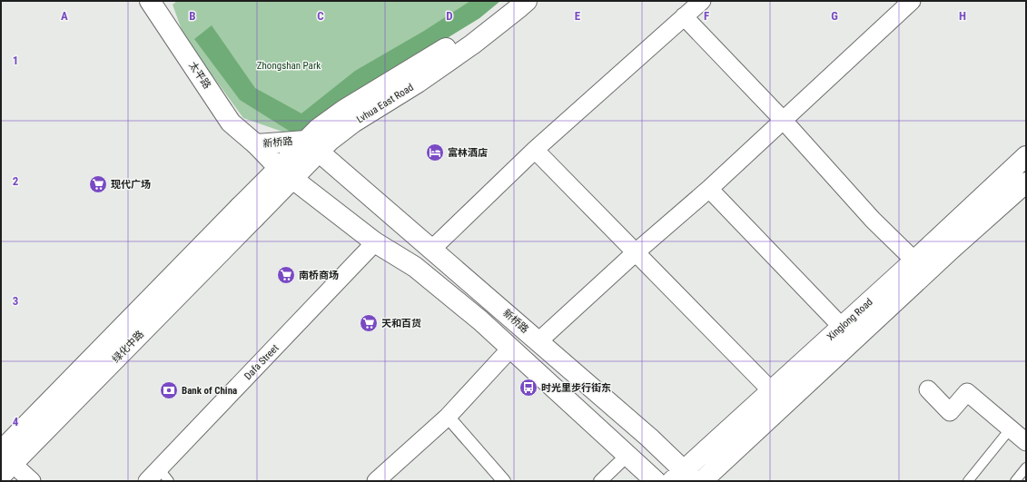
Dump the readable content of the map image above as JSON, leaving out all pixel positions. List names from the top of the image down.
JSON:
{
  "streets": {
    "main road": [
      "太平路",
      "Lvhua East Road",
      "新桥路",
      "Xinglong Road",
      "绿化中路"
    ],
    "street": ["Dafa Street"]
  },
  "crossings": [
    ["太平路", "新桥路"],
    ["Lvhua East Road", "新桥路"],
    ["Lvhua East Road", "绿化中路"],
    ["新桥路", "Xinglong Road"],
    ["新桥路", "Dafa Street"]
  ],
  "parks": ["Zhongshan Park"],
  "places": {
    "hotel": ["富林酒店"],
    "supermarket": ["现代广场", "南桥商场", "天和百货"],
    "bus stop": ["时光里步行街东"],
    "bank": ["Bank of China"]
  },
  "grid": {
    "columns": [
      "A",
      "B",
      "C",
      "D",
      "E",
      "F",
      "G",
      "H"
    ],
    "rows": [
      "1",
      "2",
      "3",
      "4"
    ]
  }
}
